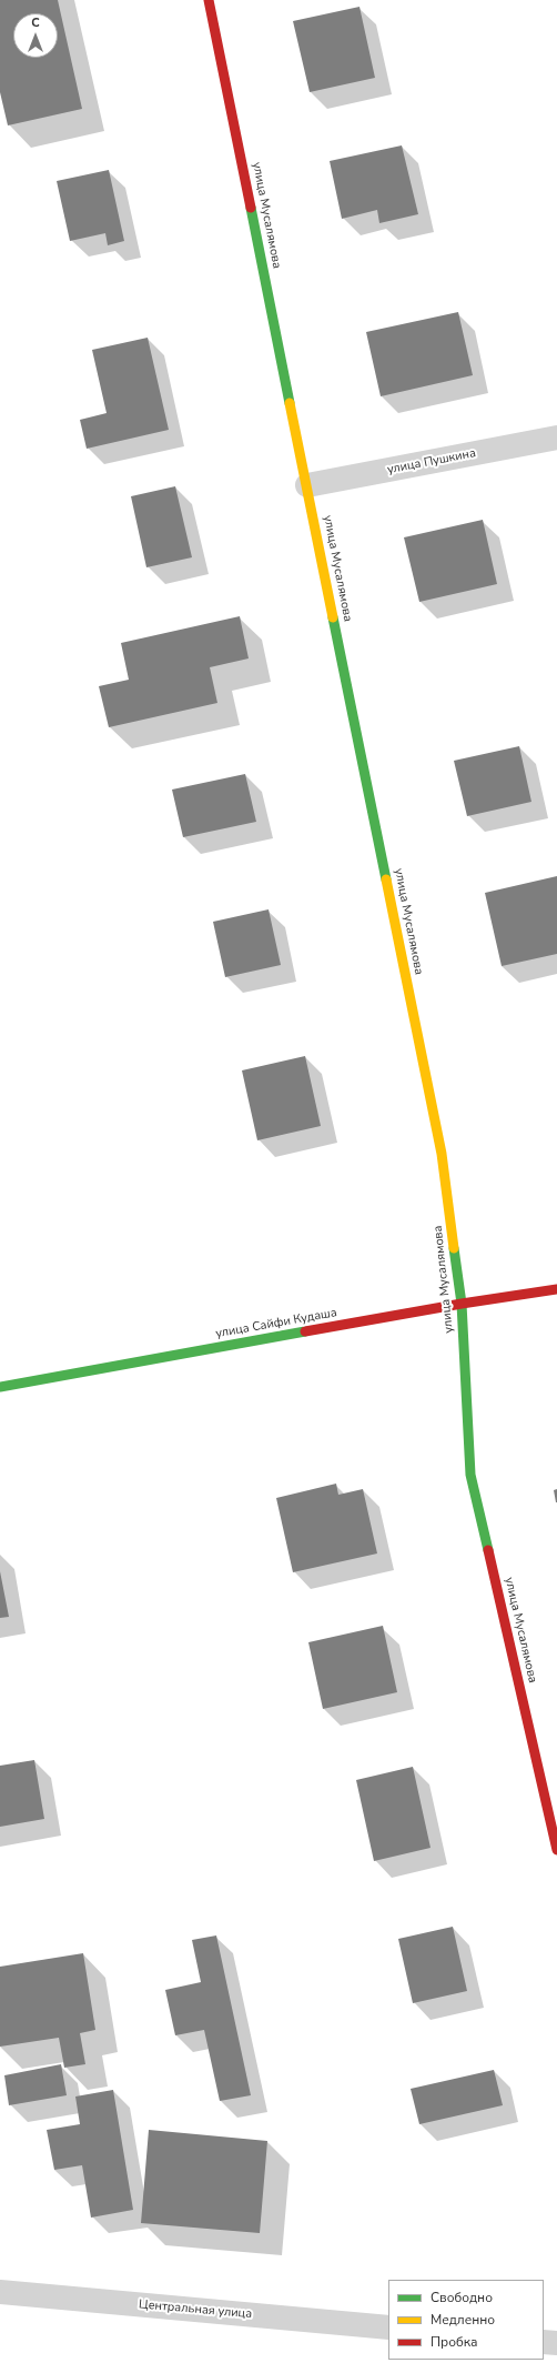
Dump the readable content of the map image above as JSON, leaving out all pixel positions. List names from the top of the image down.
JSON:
{
  "streets": {
    "street": [
      "улица Мусалямова",
      "улица Пушкина",
      "улица Сайфи Кудаша",
      "Центральная улица"
    ]
  },
  "crossings": [
    ["улица Мусалямова", "улица Пушкина"],
    ["улица Мусалямова", "улица Сайфи Кудаша"]
  ],
  "legend": ["Свободно", "Медленно", "Пробка"],
  "north": "top"
}
